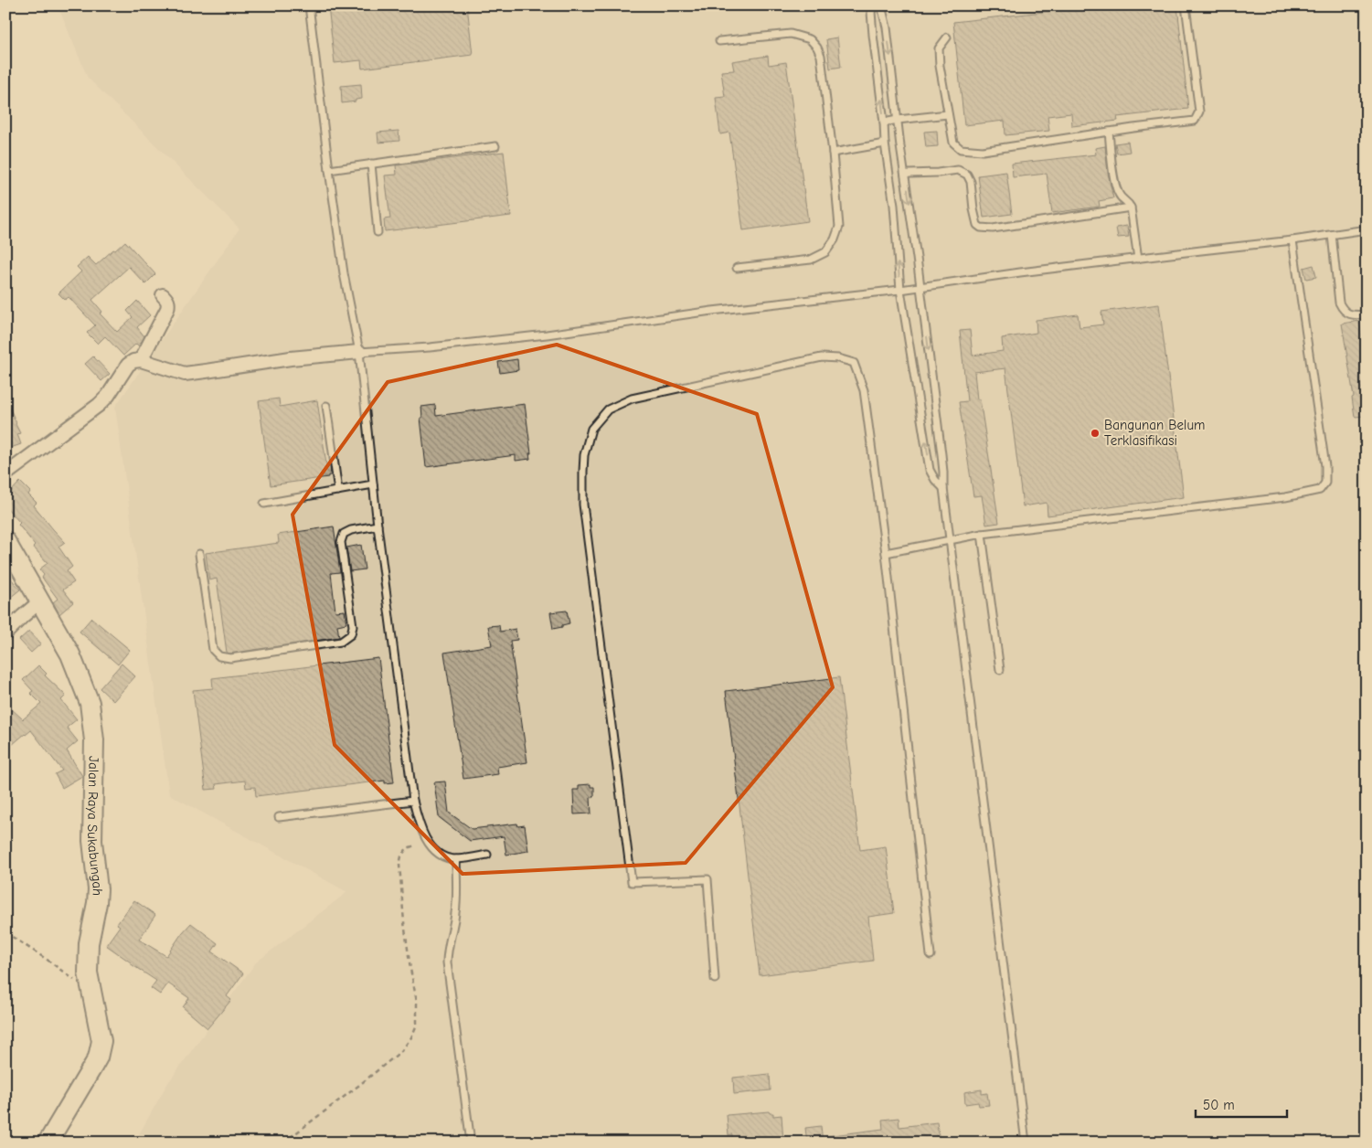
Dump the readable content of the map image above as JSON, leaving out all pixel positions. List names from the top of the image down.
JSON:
{
  "streets": {
    "street": ["Jalan Raya Sukabungah"]
  },
  "places": ["Bangunan Belum Terklasifikasi"],
  "scale_bar": "50 m"
}
